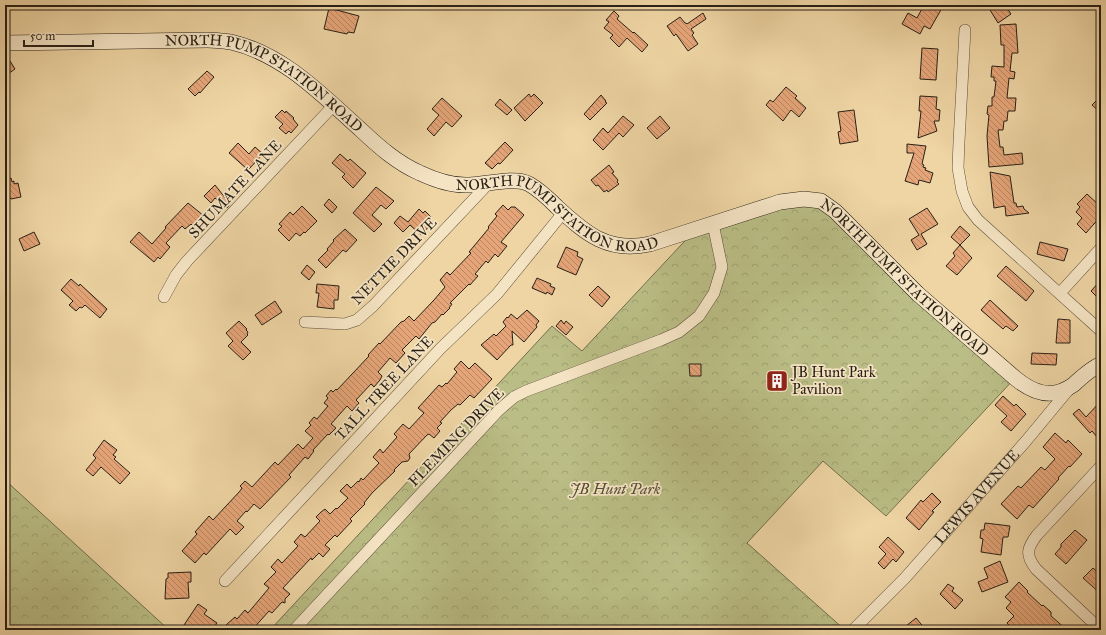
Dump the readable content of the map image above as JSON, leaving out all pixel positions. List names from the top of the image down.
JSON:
{
  "streets": {
    "street": [
      "NORTH PUMP STATION ROAD",
      "SHUMATE LANE",
      "NETTIE DRIVE",
      "TALL TREE LANE",
      "FLEMING DRIVE",
      "LEWIS AVENUE"
    ]
  },
  "crossings": [
    ["NORTH PUMP STATION ROAD", "SHUMATE LANE"],
    ["NORTH PUMP STATION ROAD", "NETTIE DRIVE"],
    ["NORTH PUMP STATION ROAD", "TALL TREE LANE"],
    ["NORTH PUMP STATION ROAD", "FLEMING DRIVE"],
    ["NORTH PUMP STATION ROAD", "LEWIS AVENUE"]
  ],
  "parks": ["JB Hunt Park"],
  "places": {
    "building": ["JB Hunt Park Pavilion"]
  },
  "scale_bar": "50 m"
}
